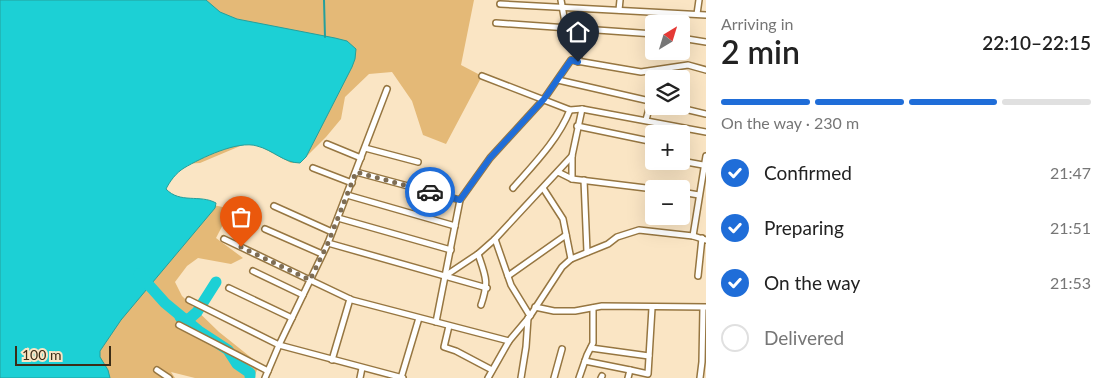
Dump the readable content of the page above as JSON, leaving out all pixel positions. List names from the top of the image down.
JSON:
{
  "scale_bar": "100 m",
  "north": "top right",
  "page": {
    "heading": ["2 min", "Arriving in", "22:10–22:15"],
    "map_buttons": ["+", "−"],
    "bar": "On the way · 230 m",
    "list": [
      ["Confirmed", "21:47"],
      ["Preparing", "21:51"],
      ["On the way", "21:53"],
      "Delivered"
    ],
    "scale": "100 m"
  }
}
